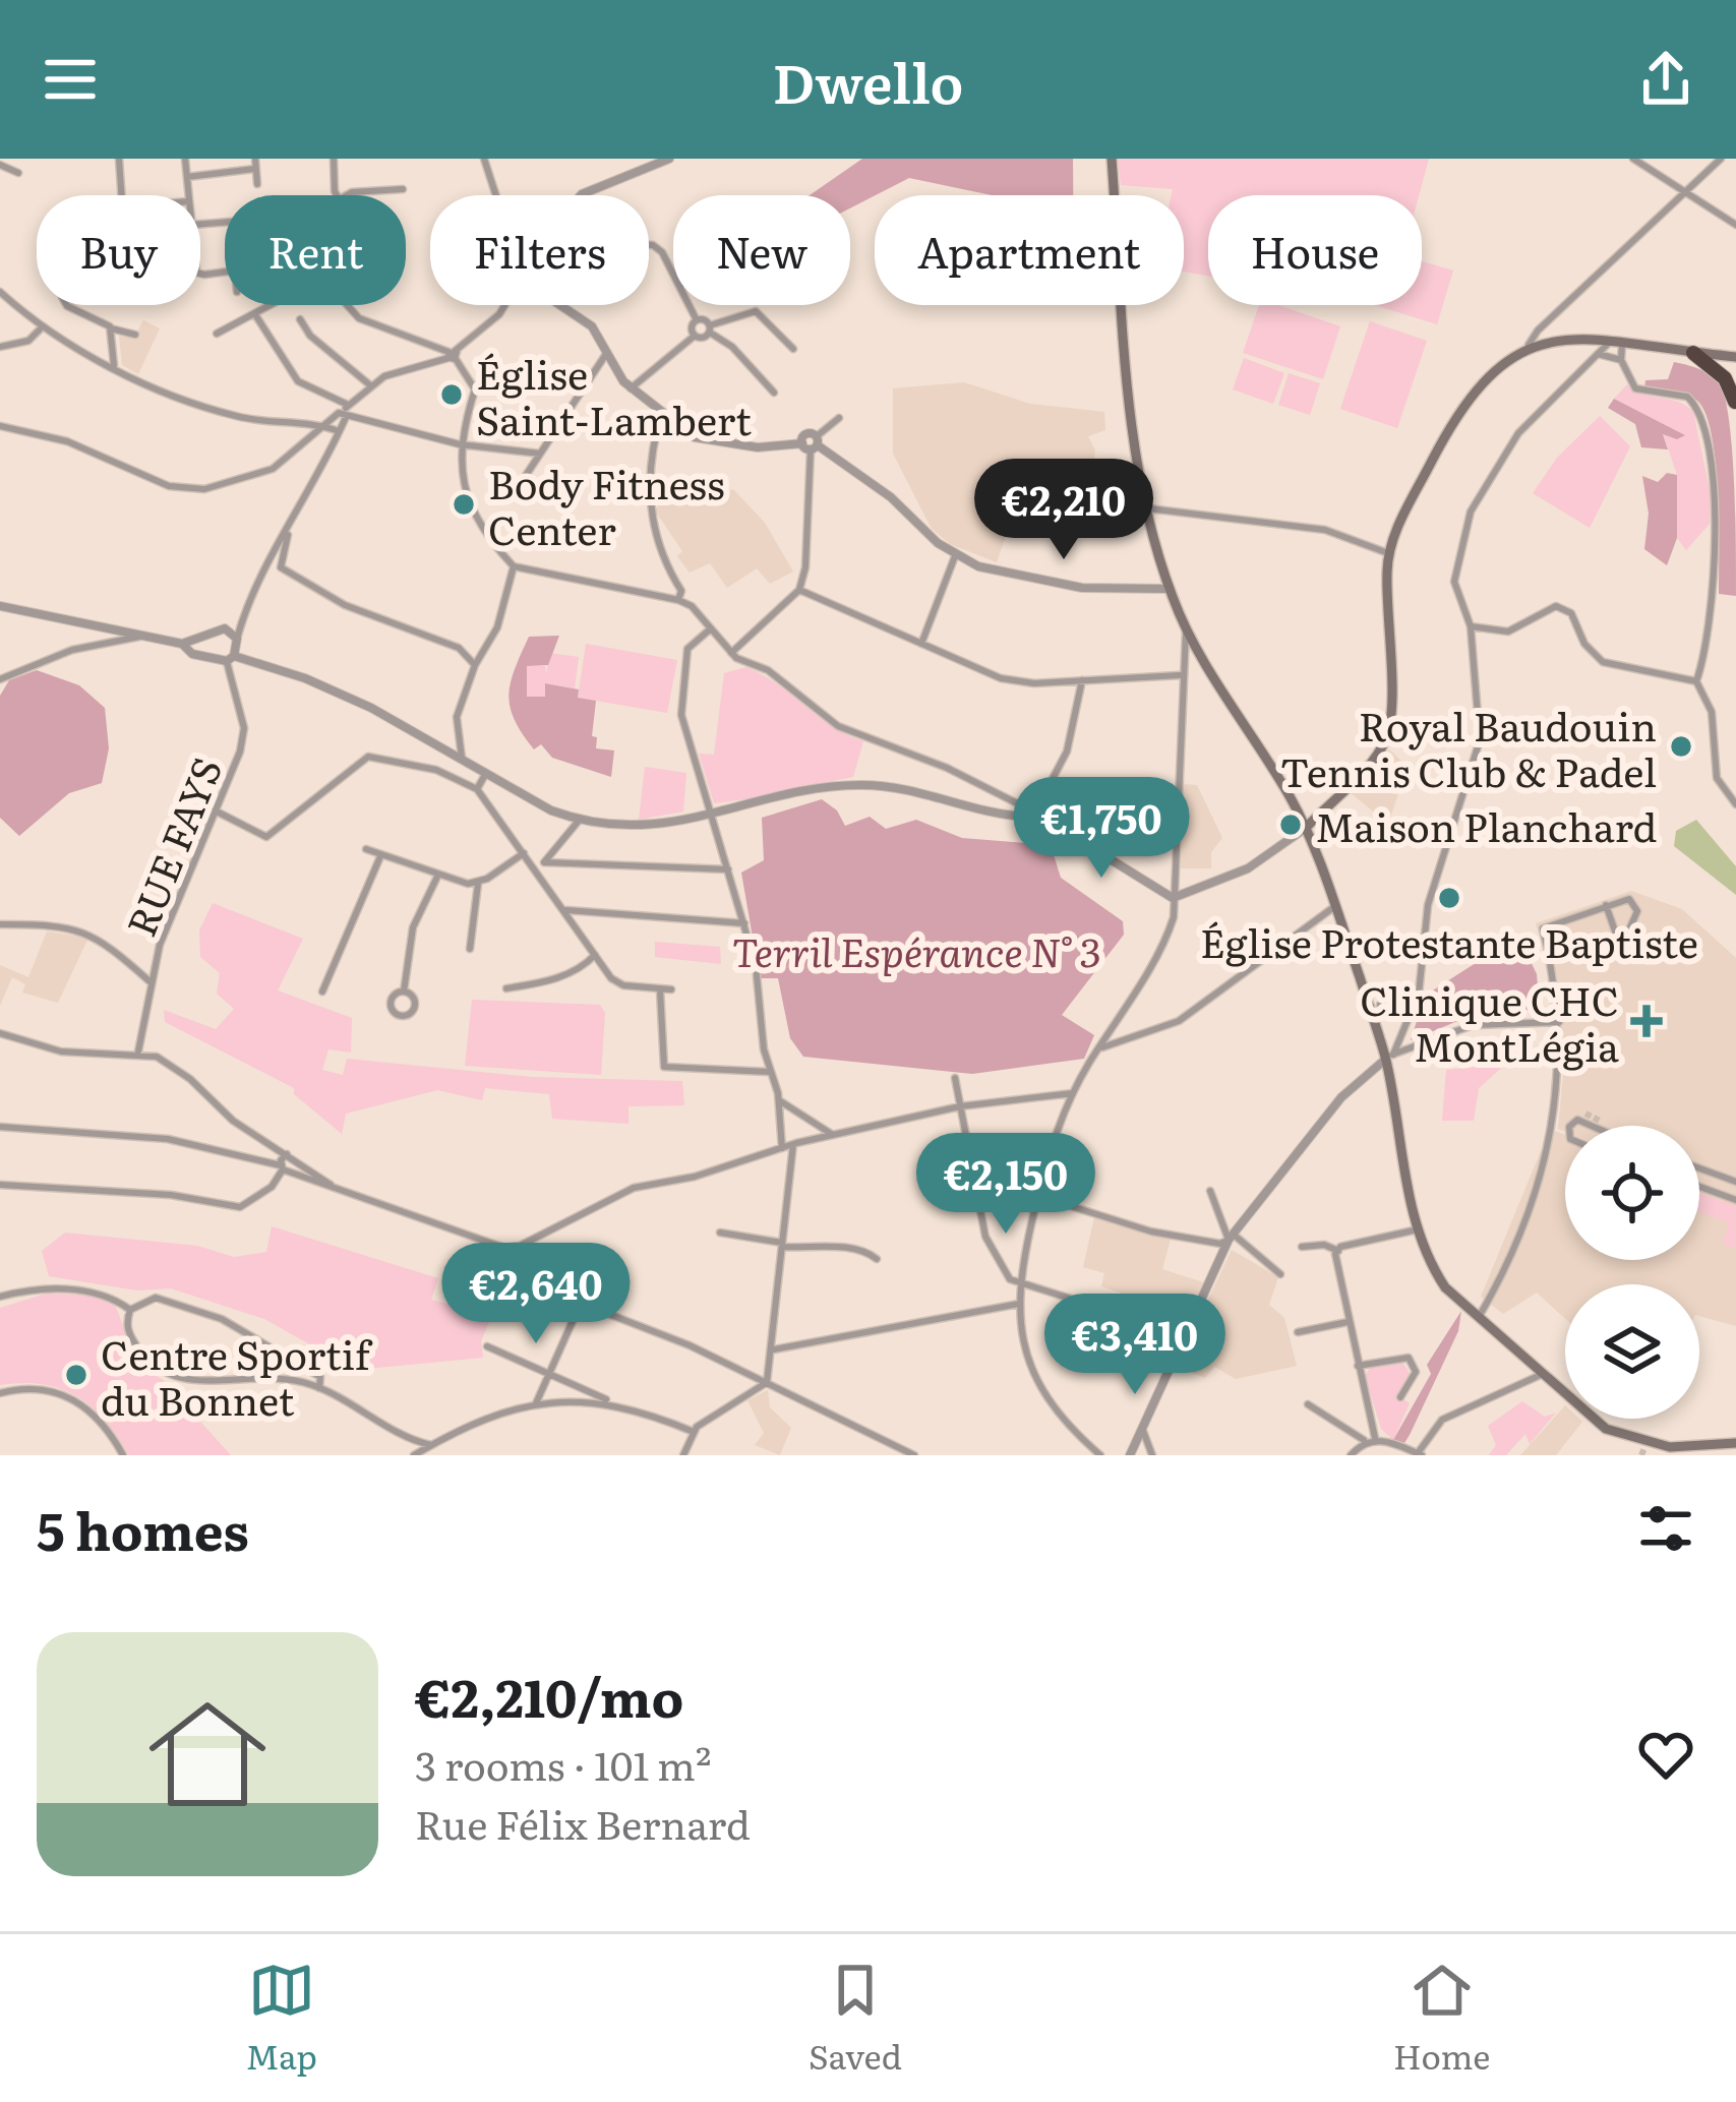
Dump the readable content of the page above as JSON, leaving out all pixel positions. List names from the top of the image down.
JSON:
{
  "streets": {
    "street": ["RUE FAYS"]
  },
  "parks": ["Terril Espérance N° 3"],
  "places": {
    "other": [
      "Église Saint-Lambert",
      "Body Fitness Center",
      "Royal Baudouin Tennis Club & Padel",
      "Maison Planchard",
      "Église Protestante Baptiste",
      "Centre Sportif du Bonnet"
    ],
    "health": ["Clinique CHC MontLégia"]
  },
  "page": {
    "header": "Dwello",
    "chip": [
      "Buy",
      "Rent",
      "Filters",
      "New",
      "Apartment",
      "House"
    ],
    "price": [
      "€2,210",
      "€1,750",
      "€2,150",
      "€2,640",
      "€3,410"
    ],
    "heading": "5 homes",
    "list": [
      {
        "name": "€2,210/mo",
        "note": "3 rooms · 101 m² · Rue Félix Bernard"
      }
    ],
    "tabs": ["Map", "Saved", "Home"]
  }
}
